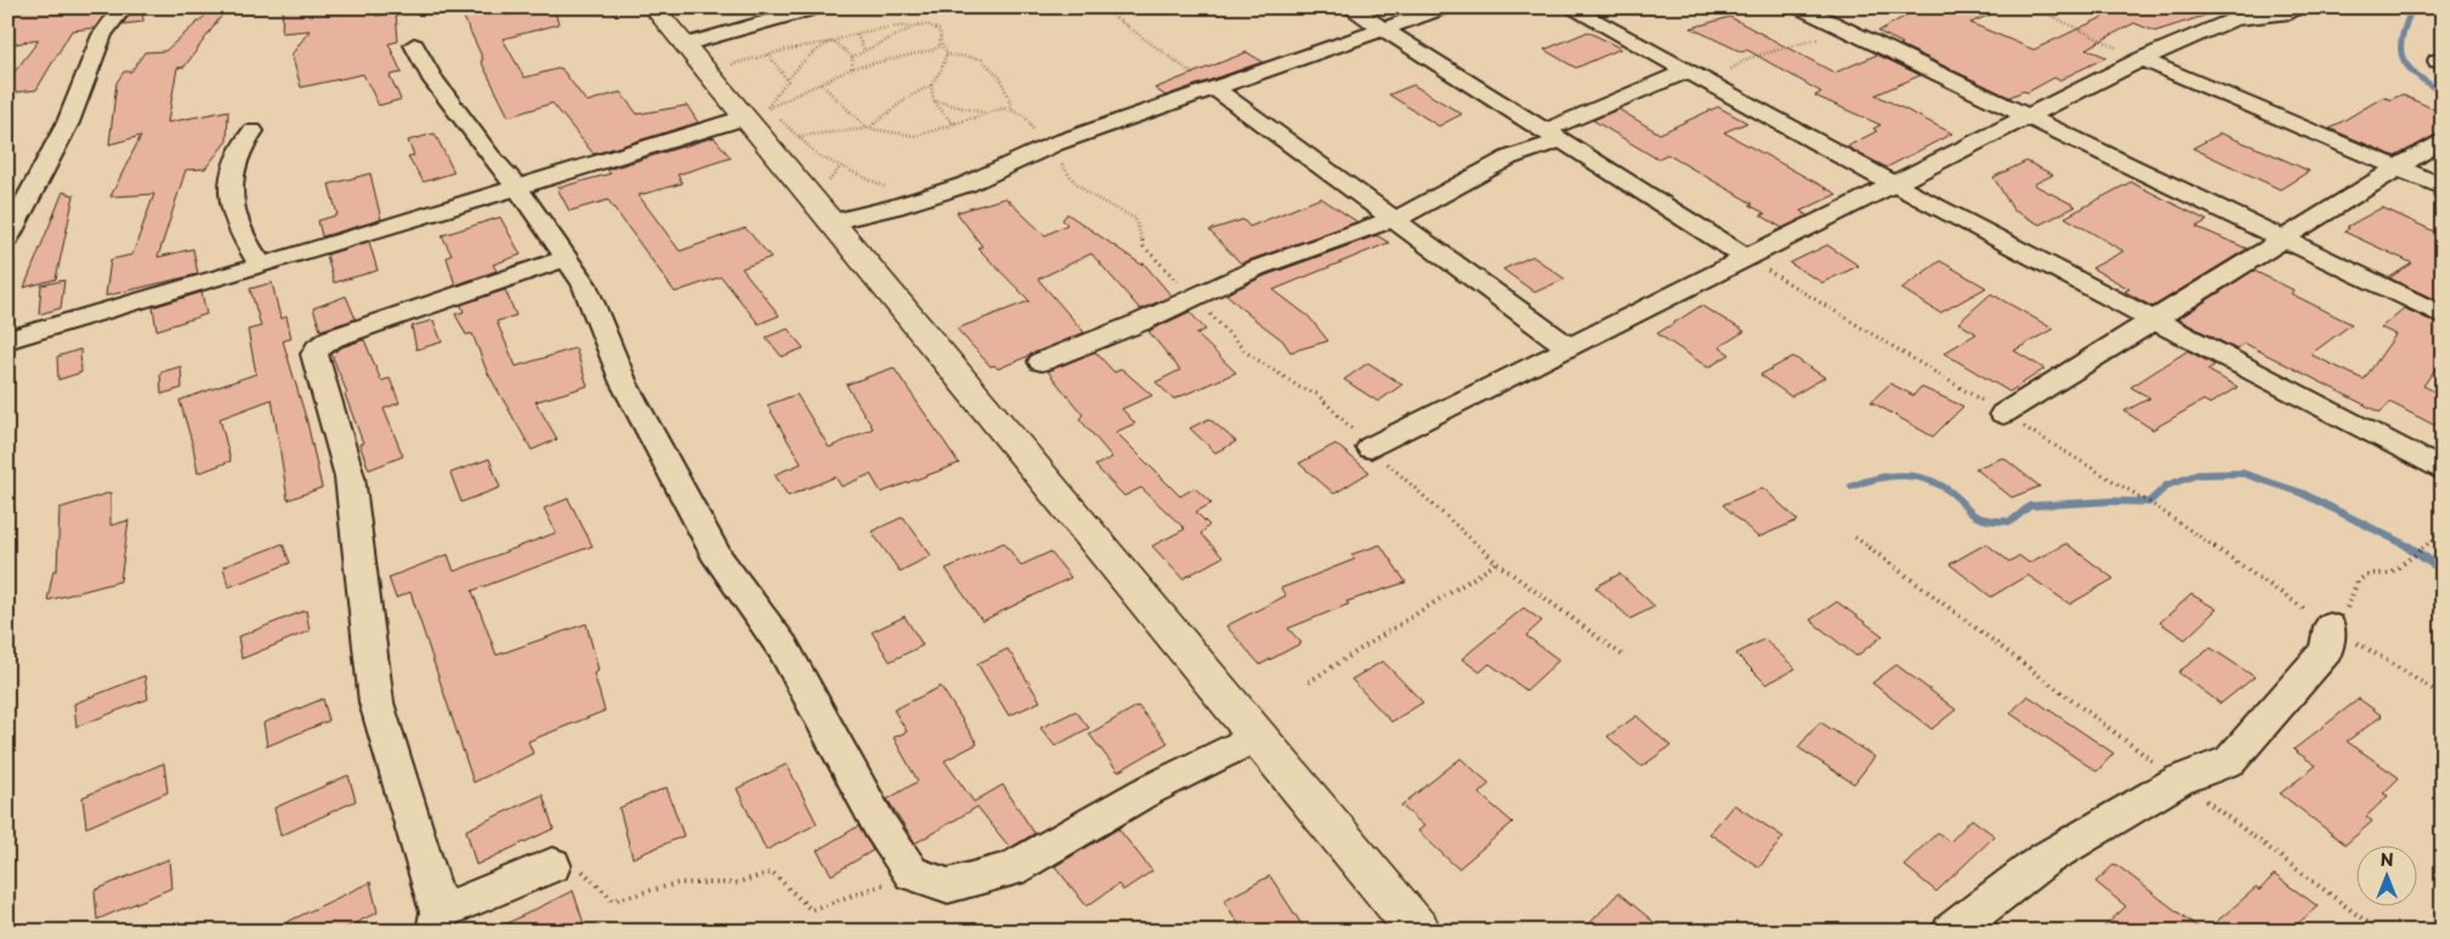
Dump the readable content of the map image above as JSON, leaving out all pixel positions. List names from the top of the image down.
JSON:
{
  "north": "top"
}
